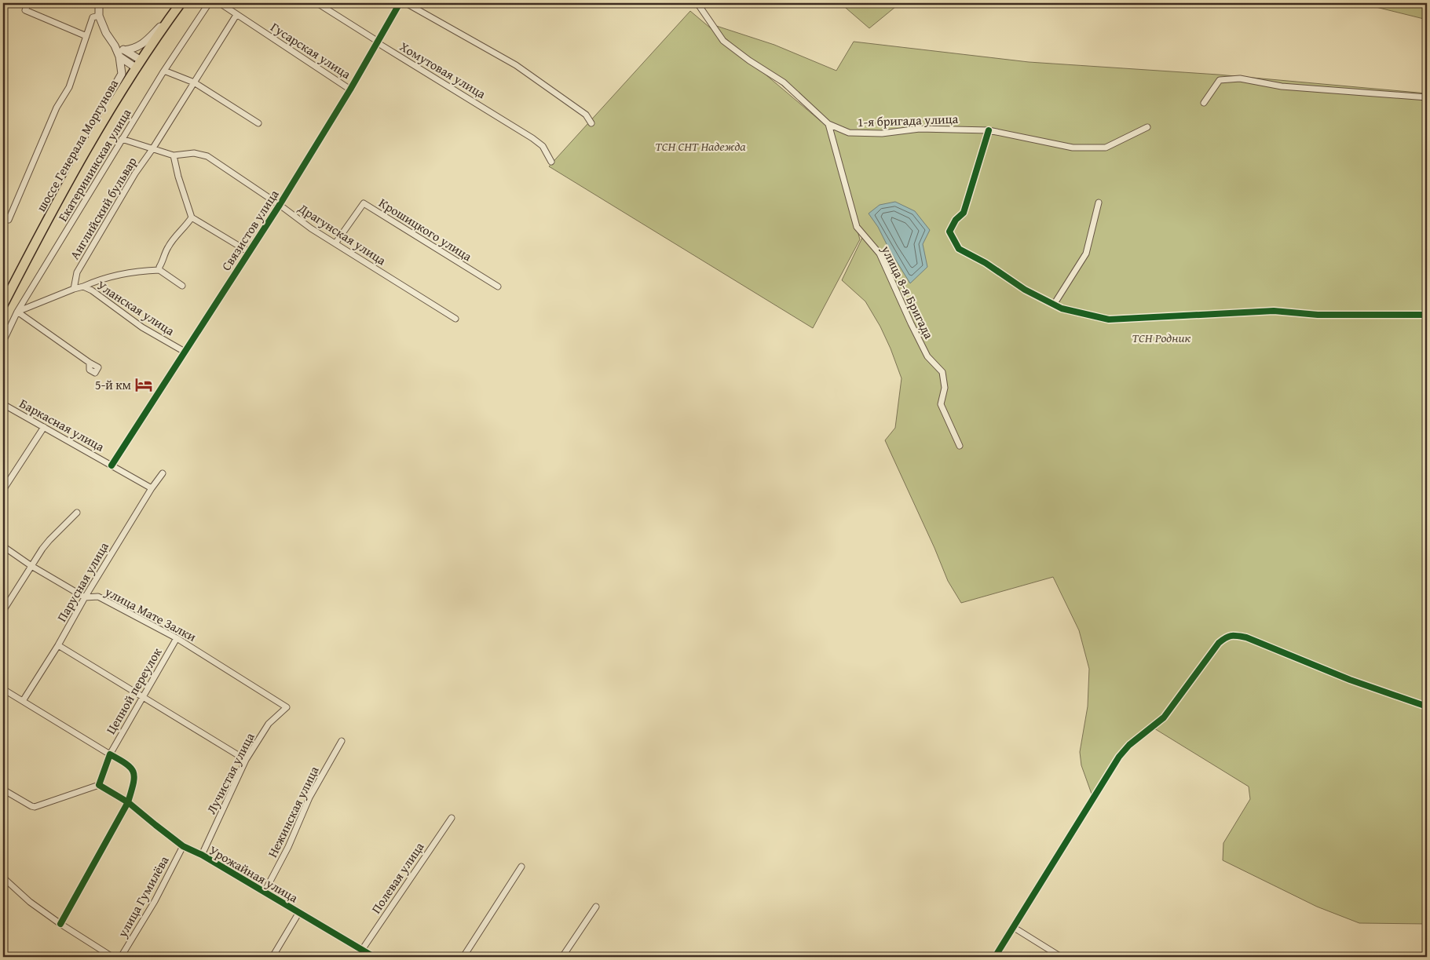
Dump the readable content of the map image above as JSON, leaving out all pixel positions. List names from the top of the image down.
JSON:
{
  "streets": {
    "main road": ["шоссе Генерала Моргунова"],
    "street": [
      "Гусарская улица",
      "Хомутовая улица",
      "1-я бригада улица",
      "Екатерининская улица",
      "Английский бульвар",
      "Крошицкого улица",
      "Связистов улица",
      "Драгунская улица",
      "улица 8-я Бригада",
      "Уланская улица",
      "Баркасная улица",
      "Парусная улица",
      "улица Мате Залки",
      "Цепной переулок",
      "Лучистая улица",
      "Нежинская улица",
      "Урожайная улица",
      "Полевая улица",
      "улица Гумилёва"
    ]
  },
  "crossings": [
    ["Гусарская улица", "Английский бульвар"],
    ["Гусарская улица", "Связистов улица"],
    ["Хомутовая улица", "Связистов улица"],
    ["1-я бригада улица", "улица 8-я Бригада"],
    ["Екатерининская улица", "Драгунская улица"],
    ["Английский бульвар", "Драгунская улица"],
    ["Английский бульвар", "Уланская улица"],
    ["Крошицкого улица", "Драгунская улица"],
    ["Связистов улица", "Драгунская улица"],
    ["Связистов улица", "Уланская улица"],
    ["Связистов улица", "Баркасная улица"],
    ["Баркасная улица", "Парусная улица"],
    ["Парусная улица", "улица Мате Залки"],
    ["улица Мате Залки", "Цепной переулок"],
    ["улица Мате Залки", "Лучистая улица"],
    ["Цепной переулок", "Урожайная улица"],
    ["Лучистая улица", "Урожайная улица"],
    ["Нежинская улица", "Урожайная улица"],
    ["Урожайная улица", "Полевая улица"],
    ["Урожайная улица", "улица Гумилёва"]
  ],
  "parks": ["ТСН СНТ Надежда", "ТСН Родник"],
  "places": {
    "hotel": ["5-й км"]
  }
}
